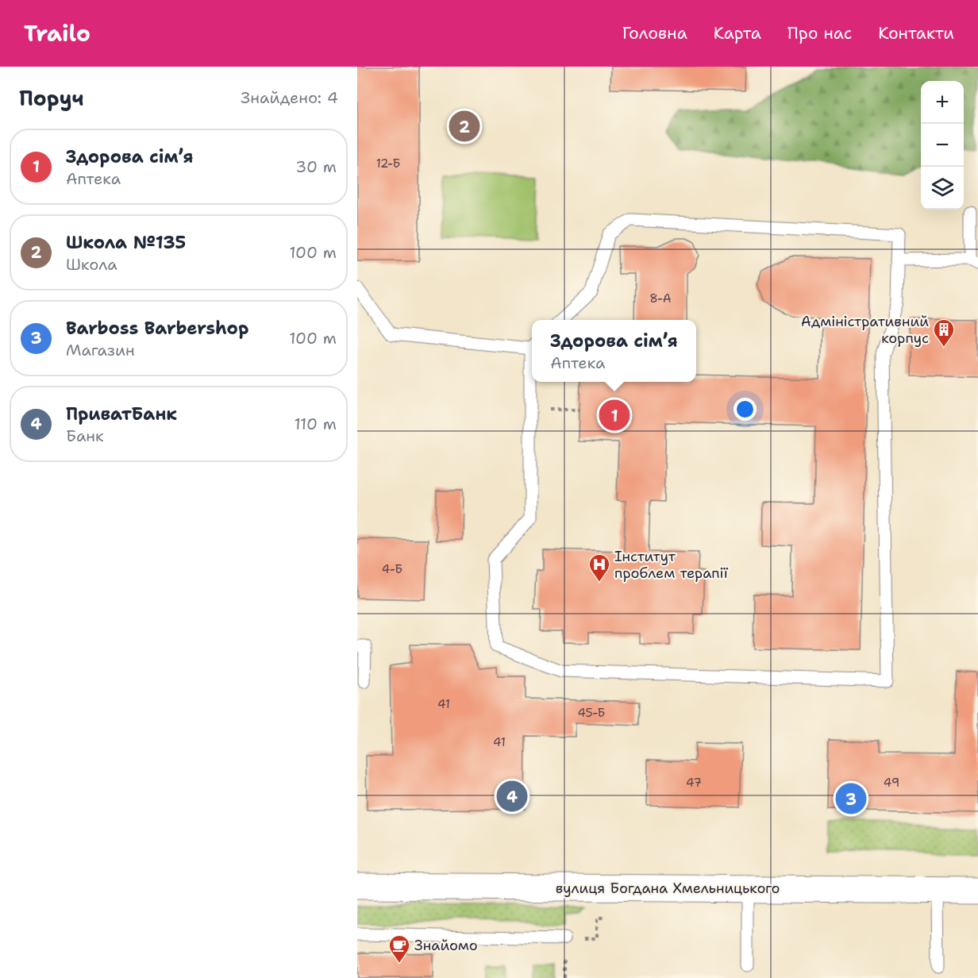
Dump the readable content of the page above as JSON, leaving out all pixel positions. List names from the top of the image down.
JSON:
{
  "streets": {
    "street": ["вулиця Богдана Хмельницького"]
  },
  "places": {
    "building": ["Адміністративний корпус"],
    "hospital": ["Інститут проблем терапії"],
    "cafe": ["Знайомо"]
  },
  "house_numbers": [
    "12-Б",
    "8-А",
    "4-Б",
    "41",
    "45-Б",
    "41",
    "47",
    "49"
  ],
  "page": {
    "header": "Trailo",
    "nav": [
      "Головна",
      "Карта",
      "Про нас",
      "Контакти"
    ],
    "heading": ["Поруч", "Знайдено: 4"],
    "map_buttons": ["+", "−"],
    "pins": [
      "2",
      "1",
      "4",
      "3"
    ],
    "list": [
      {
        "mark": "1",
        "name": "Здорова сімʼя",
        "note": "Аптека",
        "value": "30 m"
      },
      {
        "mark": "2",
        "name": "Школа №135",
        "note": "Школа",
        "value": "100 m"
      },
      {
        "mark": "3",
        "name": "Barboss Barbershop",
        "note": "Магазин",
        "value": "100 m"
      },
      {
        "mark": "4",
        "name": "ПриватБанк",
        "note": "Банк",
        "value": "110 m"
      }
    ],
    "popup": ["Здорова сімʼя", "Аптека"]
  }
}
